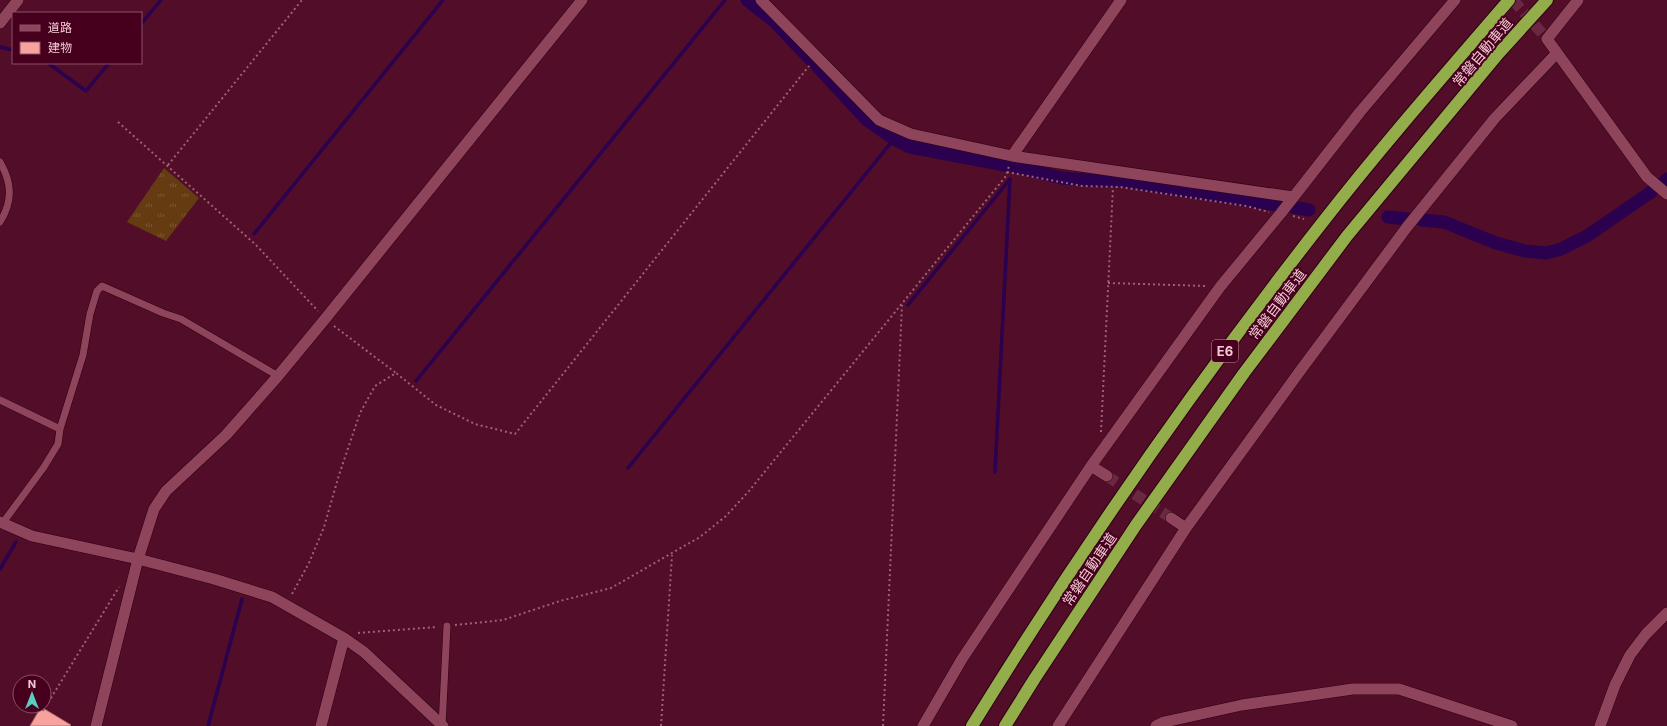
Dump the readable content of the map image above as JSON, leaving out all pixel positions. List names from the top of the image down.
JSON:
{
  "streets": {
    "highway": ["常磐自動車道", "E6"]
  },
  "legend": ["道路", "建物"],
  "north": "top"
}
